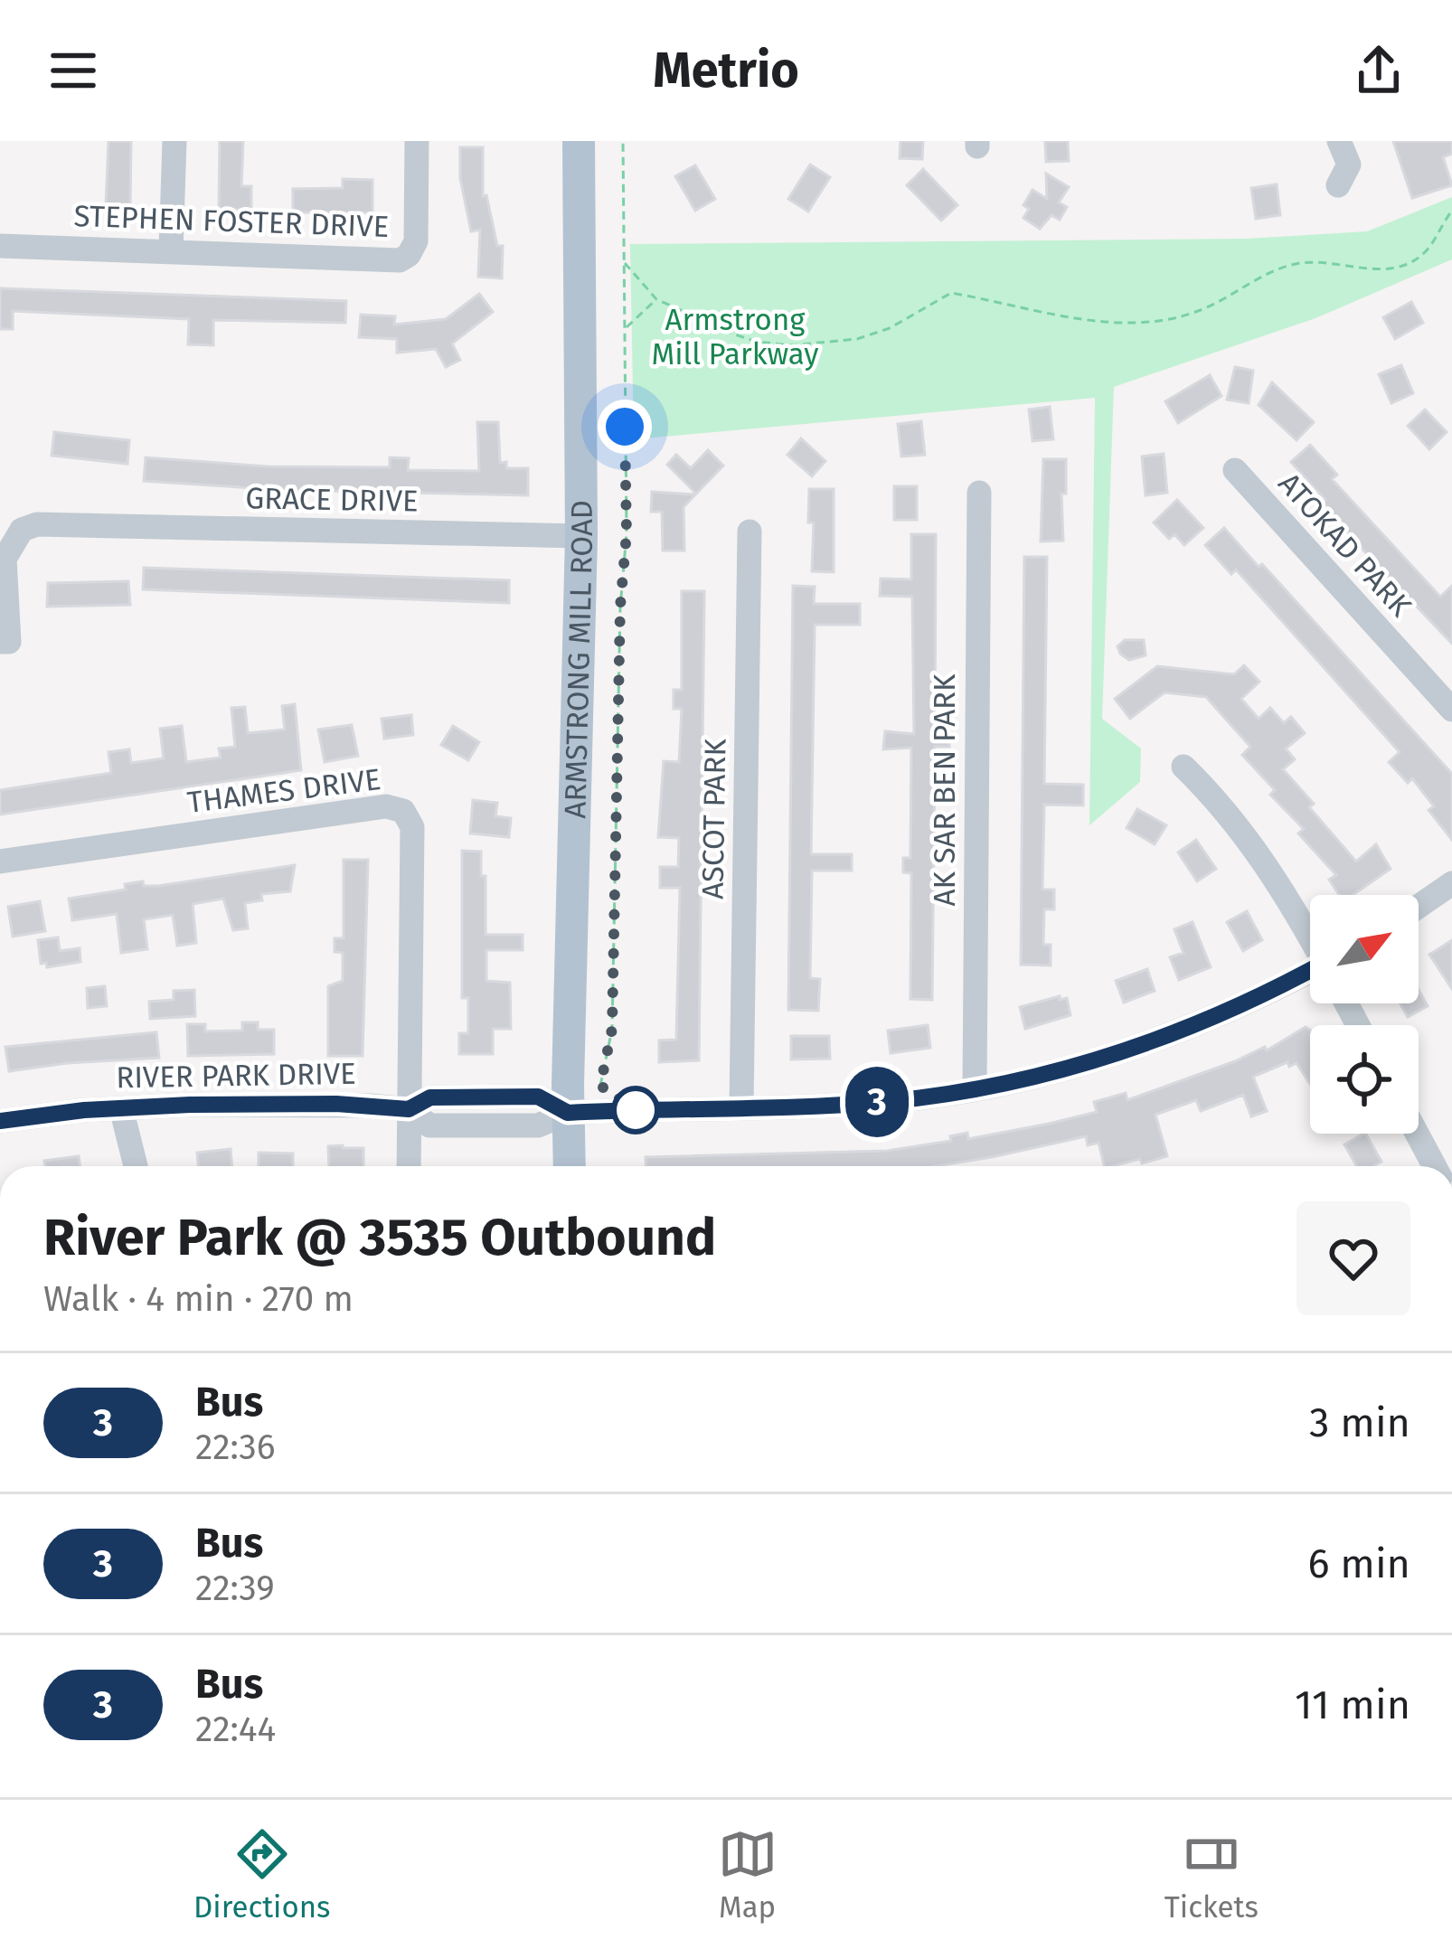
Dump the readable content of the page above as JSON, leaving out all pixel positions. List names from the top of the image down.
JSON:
{
  "streets": {
    "main road": ["ARMSTRONG MILL ROAD"],
    "street": [
      "STEPHEN FOSTER DRIVE",
      "GRACE DRIVE",
      "ATOKAD PARK",
      "THAMES DRIVE",
      "AK SAR BEN PARK",
      "ASCOT PARK",
      "RIVER PARK DRIVE"
    ]
  },
  "crossings": [
    ["GRACE DRIVE", "ARMSTRONG MILL ROAD"],
    ["ARMSTRONG MILL ROAD", "RIVER PARK DRIVE"],
    ["THAMES DRIVE", "RIVER PARK DRIVE"],
    ["AK SAR BEN PARK", "RIVER PARK DRIVE"],
    ["ASCOT PARK", "RIVER PARK DRIVE"]
  ],
  "parks": ["Armstrong Mill Parkway"],
  "lines": ["bus line 3"],
  "north": "top right",
  "page": {
    "header": "Metrio",
    "on_map": "3",
    "heading": ["River Park @ 3535 Outbound", "Walk · 4 min · 270 m"],
    "list": [
      {
        "mark": "3",
        "name": "Bus",
        "note": "22:36",
        "value": "3 min"
      },
      {
        "mark": "3",
        "name": "Bus",
        "note": "22:39",
        "value": "6 min"
      },
      {
        "mark": "3",
        "name": "Bus",
        "note": "22:44",
        "value": "11 min"
      }
    ],
    "tabs": ["Directions", "Map", "Tickets"]
  }
}
